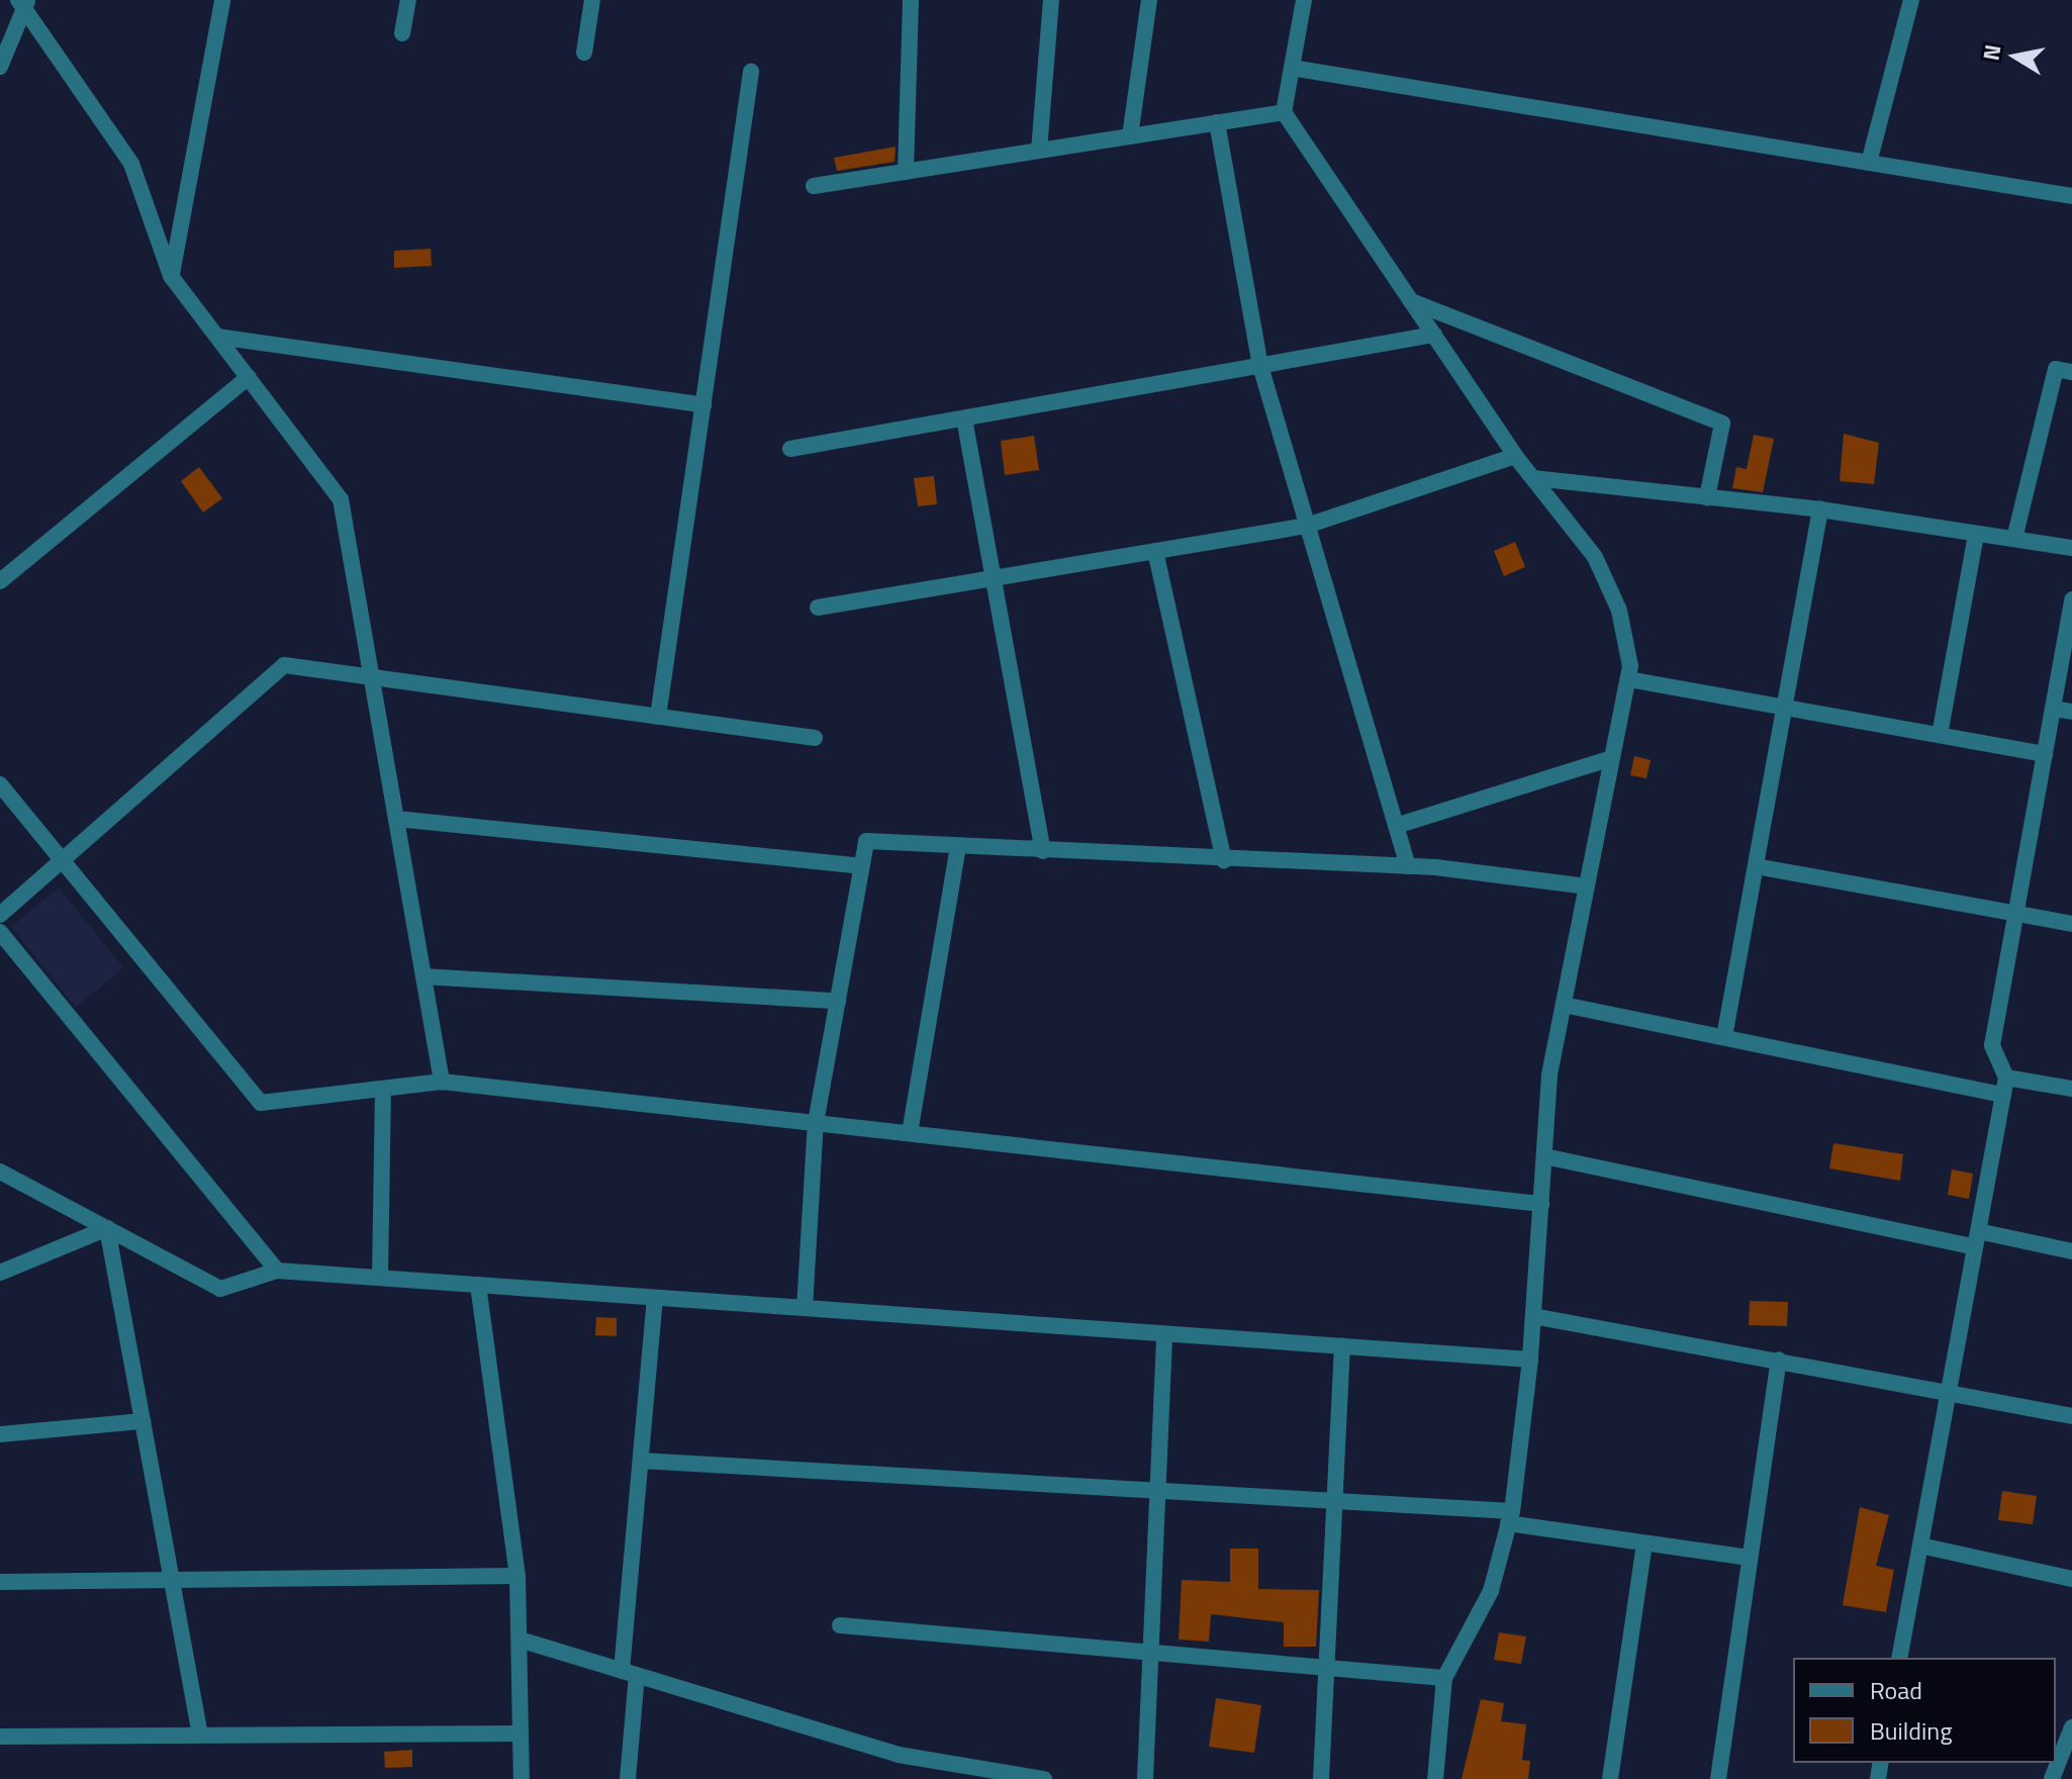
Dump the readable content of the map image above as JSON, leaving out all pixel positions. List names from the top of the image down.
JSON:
{
  "legend": ["Road", "Building"],
  "north": "left"
}
